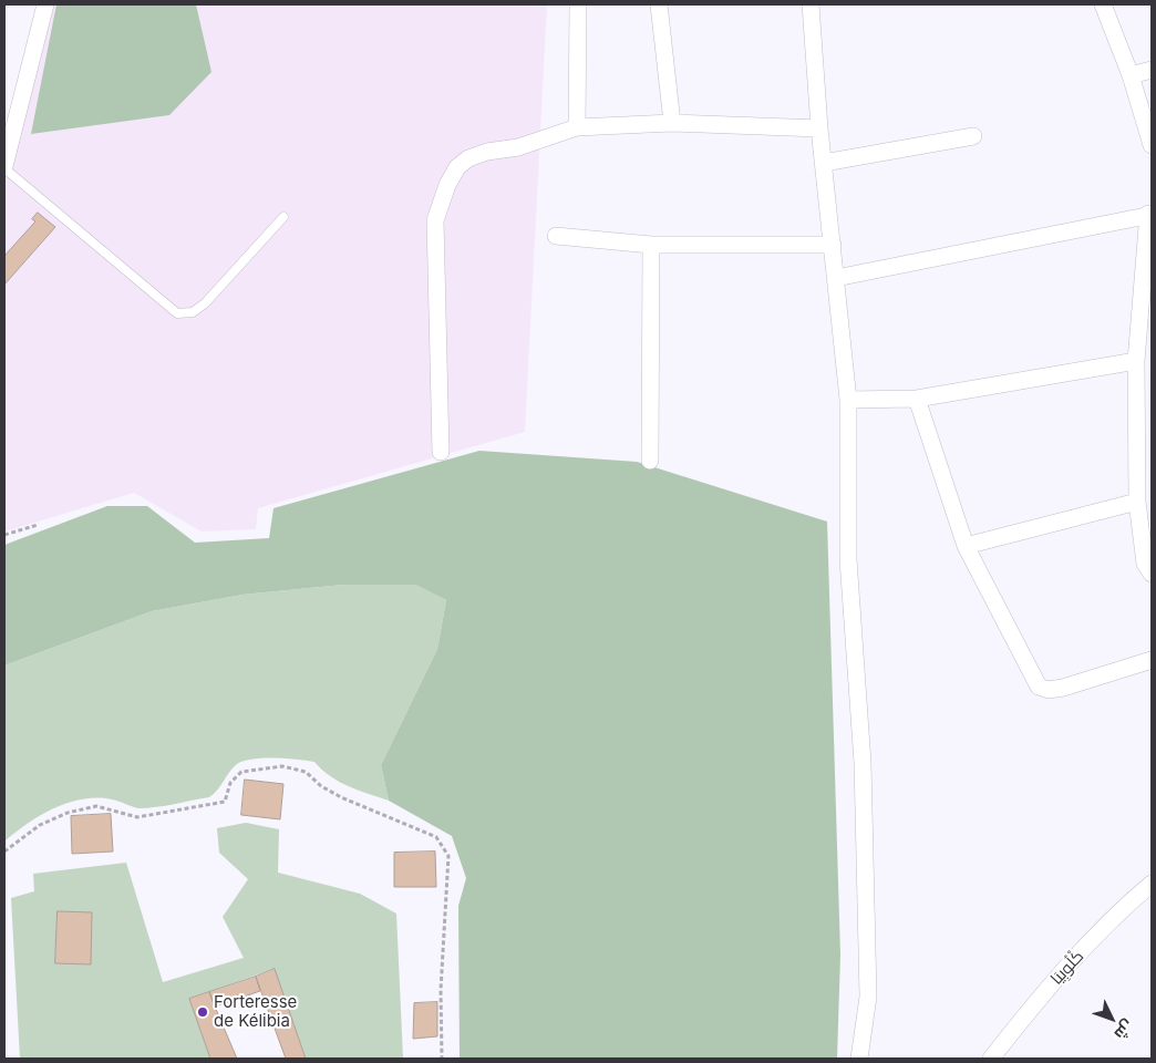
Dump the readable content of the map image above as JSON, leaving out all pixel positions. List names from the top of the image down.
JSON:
{
  "streets": {
    "street": ["كْلُوبِيَا"]
  },
  "places": ["Forteresse de Kélibia"],
  "north": "bottom right"
}
